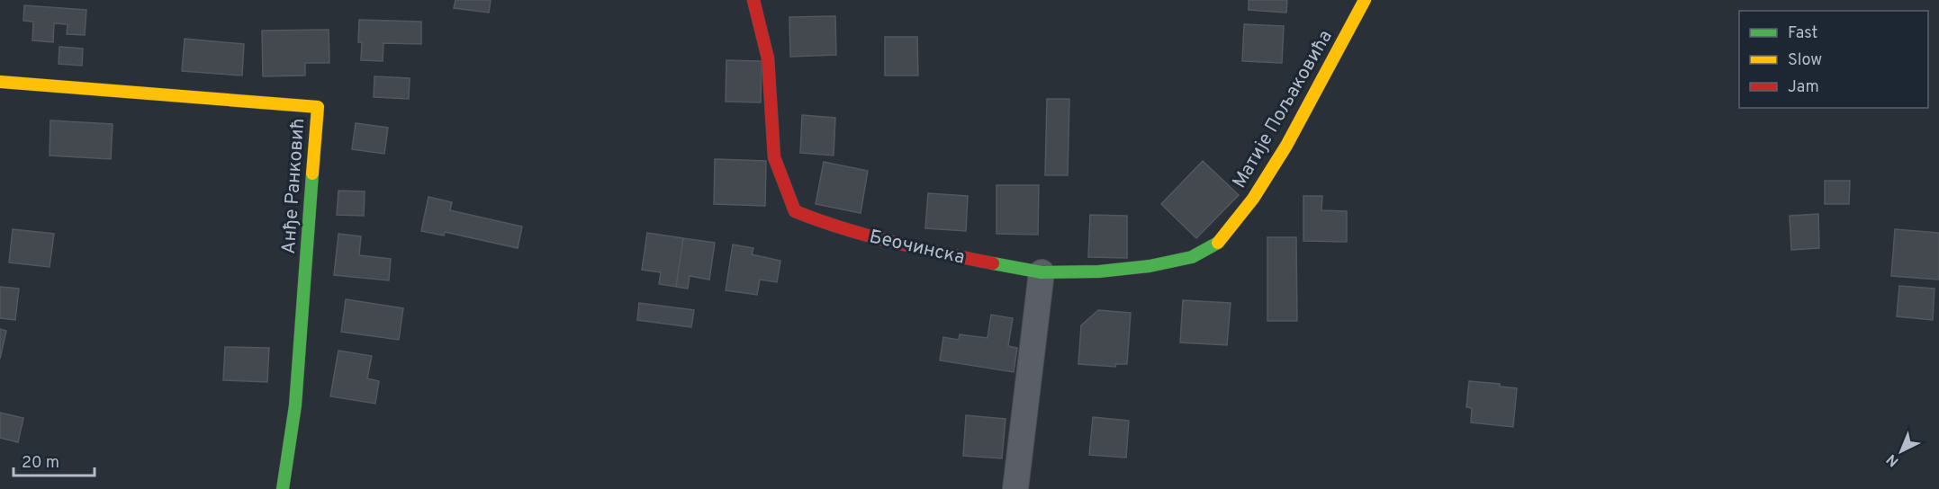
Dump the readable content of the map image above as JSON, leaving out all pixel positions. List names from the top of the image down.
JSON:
{
  "streets": {
    "street": ["Матије Пољаковића", "Анђе Ранковић", "Беочинска"]
  },
  "crossings": [
    ["Матије Пољаковића", "Беочинска"]
  ],
  "legend": ["Fast", "Slow", "Jam"],
  "scale_bar": "20 m",
  "north": "bottom left"
}
